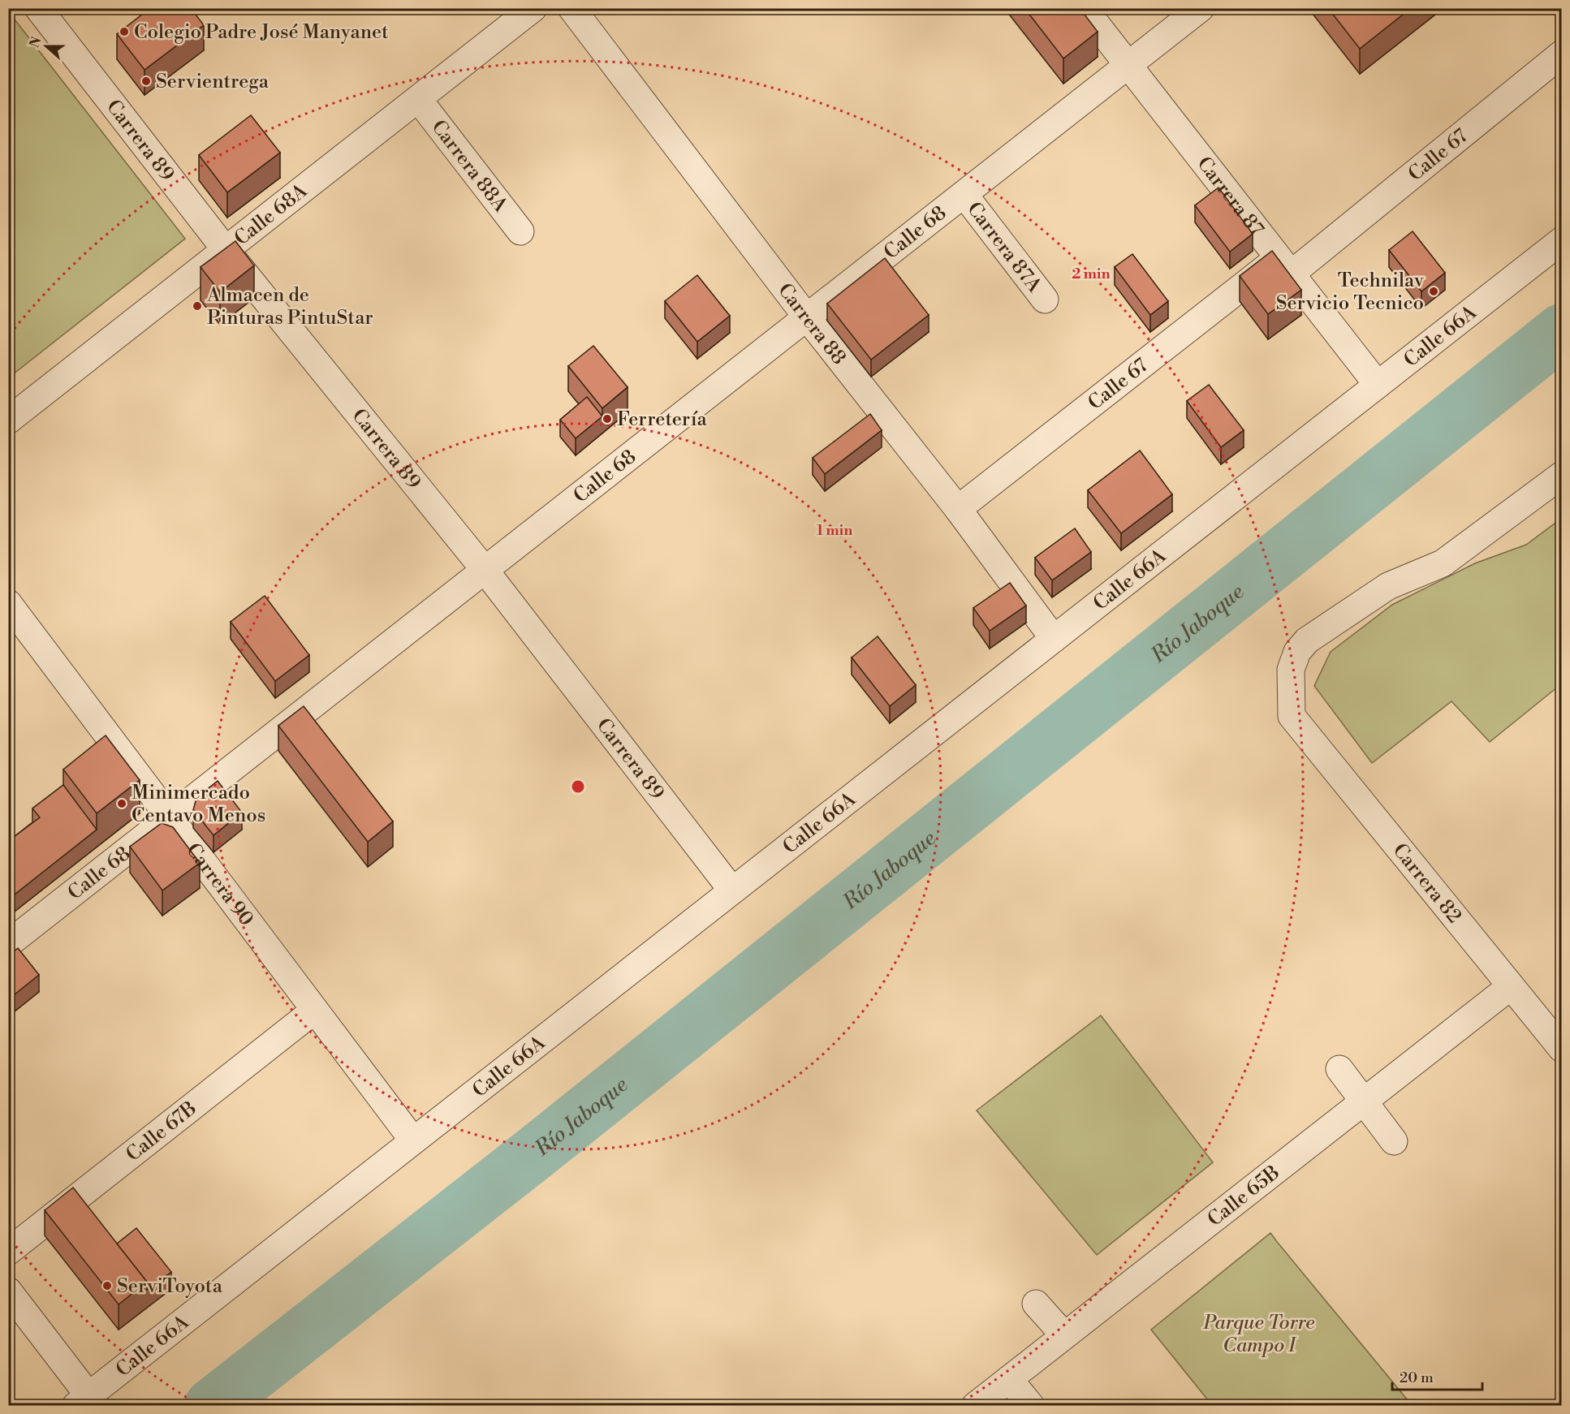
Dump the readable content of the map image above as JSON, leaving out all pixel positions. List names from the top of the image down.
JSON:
{
  "streets": {
    "street": [
      "Carrera 89",
      "Calle 67",
      "Carrera 88A",
      "Carrera 87",
      "Calle 68A",
      "Calle 68",
      "Carrera 87A",
      "Carrera 88",
      "Calle 66A",
      "Carrera 82",
      "Carrera 90",
      "Calle 67B",
      "Calle 65B"
    ]
  },
  "crossings": [
    ["Carrera 89", "Calle 68A"],
    ["Carrera 89", "Calle 68"],
    ["Carrera 89", "Calle 66A"],
    ["Calle 67", "Carrera 87"],
    ["Calle 67", "Carrera 88"],
    ["Carrera 88A", "Calle 68A"],
    ["Carrera 87", "Calle 68"],
    ["Carrera 87", "Calle 66A"],
    ["Calle 68", "Carrera 87A"],
    ["Calle 68", "Carrera 88"],
    ["Calle 68", "Carrera 90"],
    ["Carrera 88", "Calle 66A"],
    ["Calle 66A", "Carrera 90"],
    ["Carrera 82", "Calle 65B"],
    ["Carrera 90", "Calle 67B"]
  ],
  "water": ["Río Jaboque"],
  "parks": ["Parque Torre Campo I"],
  "places": [
    "Colegio Padre José Manyanet",
    "Servientrega",
    "Technilav Servicio Tecnico",
    "Almacen de Pinturas PintuStar",
    "Ferretería",
    "Minimercado Centavo Menos",
    "ServiToyota"
  ],
  "scale_bar": "20 m",
  "north": "left",
  "rings": ["2 min", "1 min"]
}
